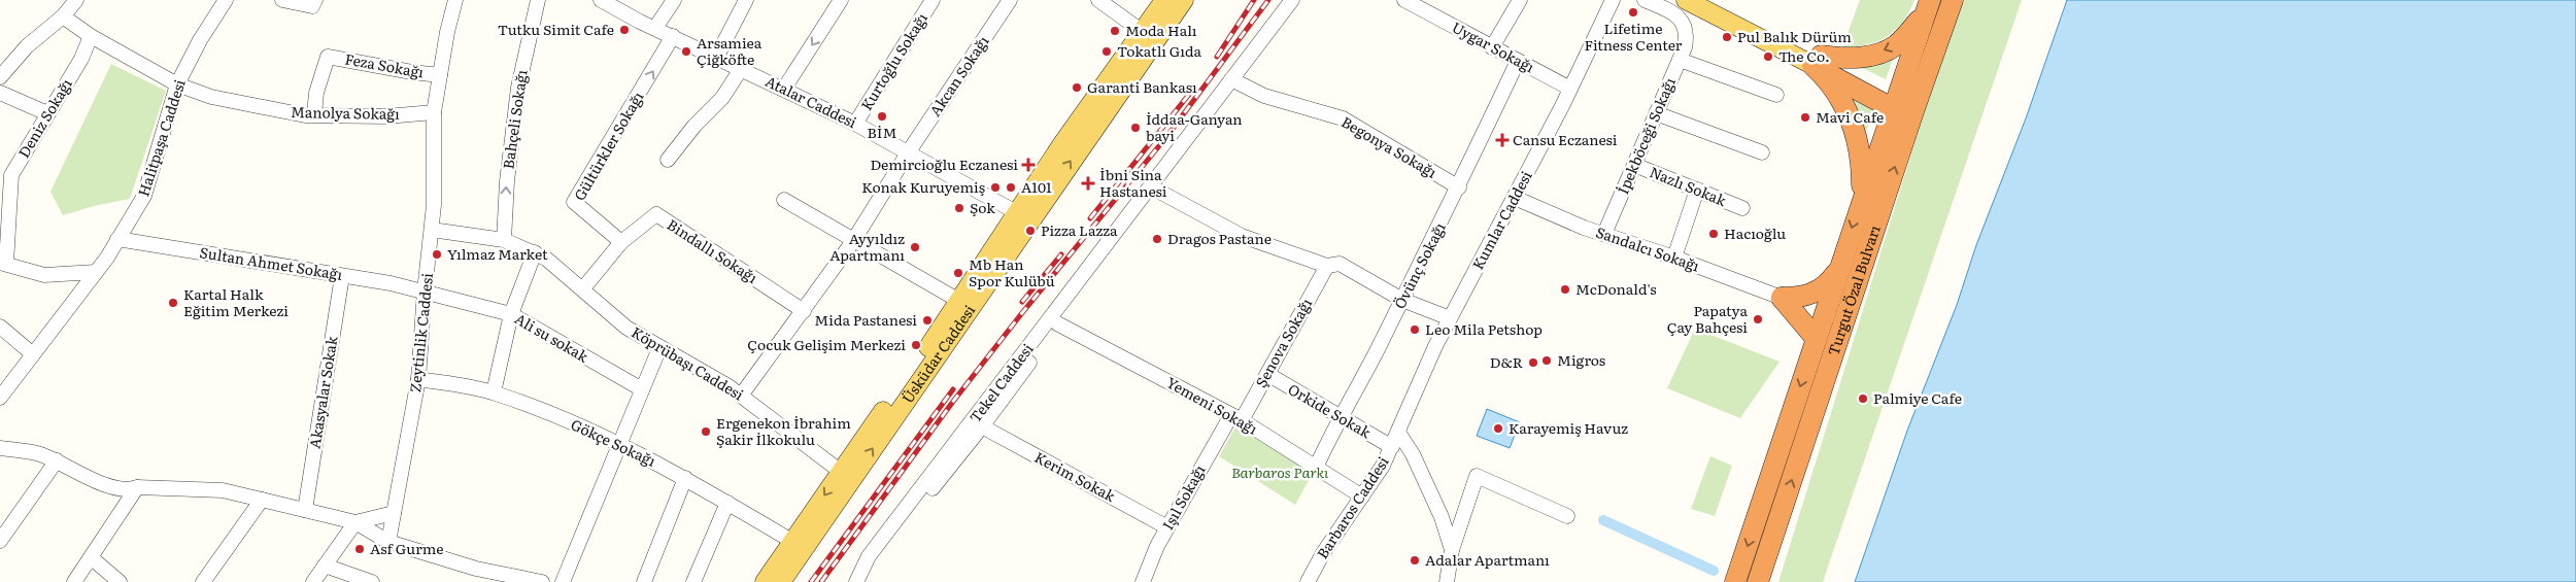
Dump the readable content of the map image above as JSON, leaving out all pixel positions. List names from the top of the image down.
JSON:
{
  "streets": {
    "highway": ["Turgut Özal Bulvarı"],
    "main road": ["Üsküdar Caddesi"],
    "street": [
      "Uygar Sokağı",
      "Kurtoğlu Sokağı",
      "Feza Sokağı",
      "Akcan Sokağı",
      "Atalar Caddesi",
      "Manolya Sokağı",
      "Deniz Sokağı",
      "Bahçeli Sokağı",
      "İpekböceği Sokağı",
      "Halitpaşa Caddesi",
      "Gültürkler Sokağı",
      "Begonya Sokağı",
      "Nazlı Sokak",
      "Kumlar Caddesi",
      "Sandalcı Sokağı",
      "Bindallı Sokağı",
      "Sultan Ahmet Sokağı",
      "Övünç Sokağı",
      "Zeytinlik Caddesi",
      "Ali su sokak",
      "Şenova Sokağı",
      "Köprübaşı Caddesi",
      "Tekel Caddesi",
      "Akasyalar Sokak",
      "Yemeni Sokağı",
      "Orkide Sokak",
      "Gökçe Sokağı",
      "Kerim Sokak",
      "Işıl Sokağı",
      "Barbaros Caddesi"
    ]
  },
  "crossings": [
    ["Uygar Sokağı", "Kumlar Caddesi"],
    ["Uygar Sokağı", "Övünç Sokağı"],
    ["Kurtoğlu Sokağı", "Atalar Caddesi"],
    ["Feza Sokağı", "Manolya Sokağı"],
    ["Feza Sokağı", "Zeytinlik Caddesi"],
    ["Akcan Sokağı", "Atalar Caddesi"],
    ["Akcan Sokağı", "Bindallı Sokağı"],
    ["Akcan Sokağı", "Köprübaşı Caddesi"],
    ["Atalar Caddesi", "Gültürkler Sokağı"],
    ["Atalar Caddesi", "Üsküdar Caddesi"],
    ["Manolya Sokağı", "Deniz Sokağı"],
    ["Manolya Sokağı", "Halitpaşa Caddesi"],
    ["Manolya Sokağı", "Zeytinlik Caddesi"],
    ["Bahçeli Sokağı", "Köprübaşı Caddesi"],
    ["İpekböceği Sokağı", "Nazlı Sokak"],
    ["İpekböceği Sokağı", "Sandalcı Sokağı"],
    ["Halitpaşa Caddesi", "Sultan Ahmet Sokağı"],
    ["Gültürkler Sokağı", "Bindallı Sokağı"],
    ["Begonya Sokağı", "Övünç Sokağı"],
    ["Begonya Sokağı", "Tekel Caddesi"],
    ["Kumlar Caddesi", "Sandalcı Sokağı"],
    ["Kumlar Caddesi", "Orkide Sokak"],
    ["Kumlar Caddesi", "Barbaros Caddesi"],
    ["Bindallı Sokağı", "Köprübaşı Caddesi"],
    ["Sultan Ahmet Sokağı", "Zeytinlik Caddesi"],
    ["Sultan Ahmet Sokağı", "Ali su sokak"],
    ["Sultan Ahmet Sokağı", "Akasyalar Sokak"],
    ["Övünç Sokağı", "Yemeni Sokağı"],
    ["Övünç Sokağı", "Orkide Sokak"],
    ["Zeytinlik Caddesi", "Ali su sokak"],
    ["Zeytinlik Caddesi", "Köprübaşı Caddesi"],
    ["Zeytinlik Caddesi", "Gökçe Sokağı"],
    ["Şenova Sokağı", "Yemeni Sokağı"],
    ["Şenova Sokağı", "Orkide Sokak"],
    ["Şenova Sokağı", "Işıl Sokağı"],
    ["Üsküdar Caddesi", "Köprübaşı Caddesi"],
    ["Üsküdar Caddesi", "Gökçe Sokağı"],
    ["Tekel Caddesi", "Yemeni Sokağı"],
    ["Tekel Caddesi", "Kerim Sokak"],
    ["Yemeni Sokağı", "Işıl Sokağı"],
    ["Yemeni Sokağı", "Barbaros Caddesi"],
    ["Orkide Sokak", "Barbaros Caddesi"],
    ["Kerim Sokak", "Işıl Sokağı"]
  ],
  "one_way": ["Bahçeli Sokağı"],
  "parks": ["Barbaros Parkı"],
  "places": {
    "other": [
      "Lifetime Fitness Center",
      "Tutku Simit Cafe",
      "Moda Halı",
      "Pul Balık Dürüm",
      "Arsamiea Çiğköfte",
      "Tokatlı Gıda",
      "The Co.",
      "Garanti Bankası",
      "BİM",
      "Mavi Cafe",
      "İddaa-Ganyan bayi",
      "Konak Kuruyemiş",
      "A101",
      "Şok",
      "Pizza Lazza",
      "Hacıoğlu",
      "Dragos Pastane",
      "Ayyıldız Apartmanı",
      "Yılmaz Market",
      "Mb Han Spor Kulübü",
      "McDonald's",
      "Kartal Halk Eğitim Merkezi",
      "Papatya Çay Bahçesi",
      "Mida Pastanesi",
      "Leo Mila Petshop",
      "Çocuk Gelişim Merkezi",
      "Migros",
      "D&R",
      "Palmiye Cafe",
      "Karayemiş Havuz",
      "Ergenekon İbrahim Şakir İlkokulu",
      "Asf Gurme",
      "Adalar Apartmanı"
    ],
    "health": ["Cansu Eczanesi", "Demircioğlu Eczanesi", "İbni Sina Hastanesi"]
  }
}
